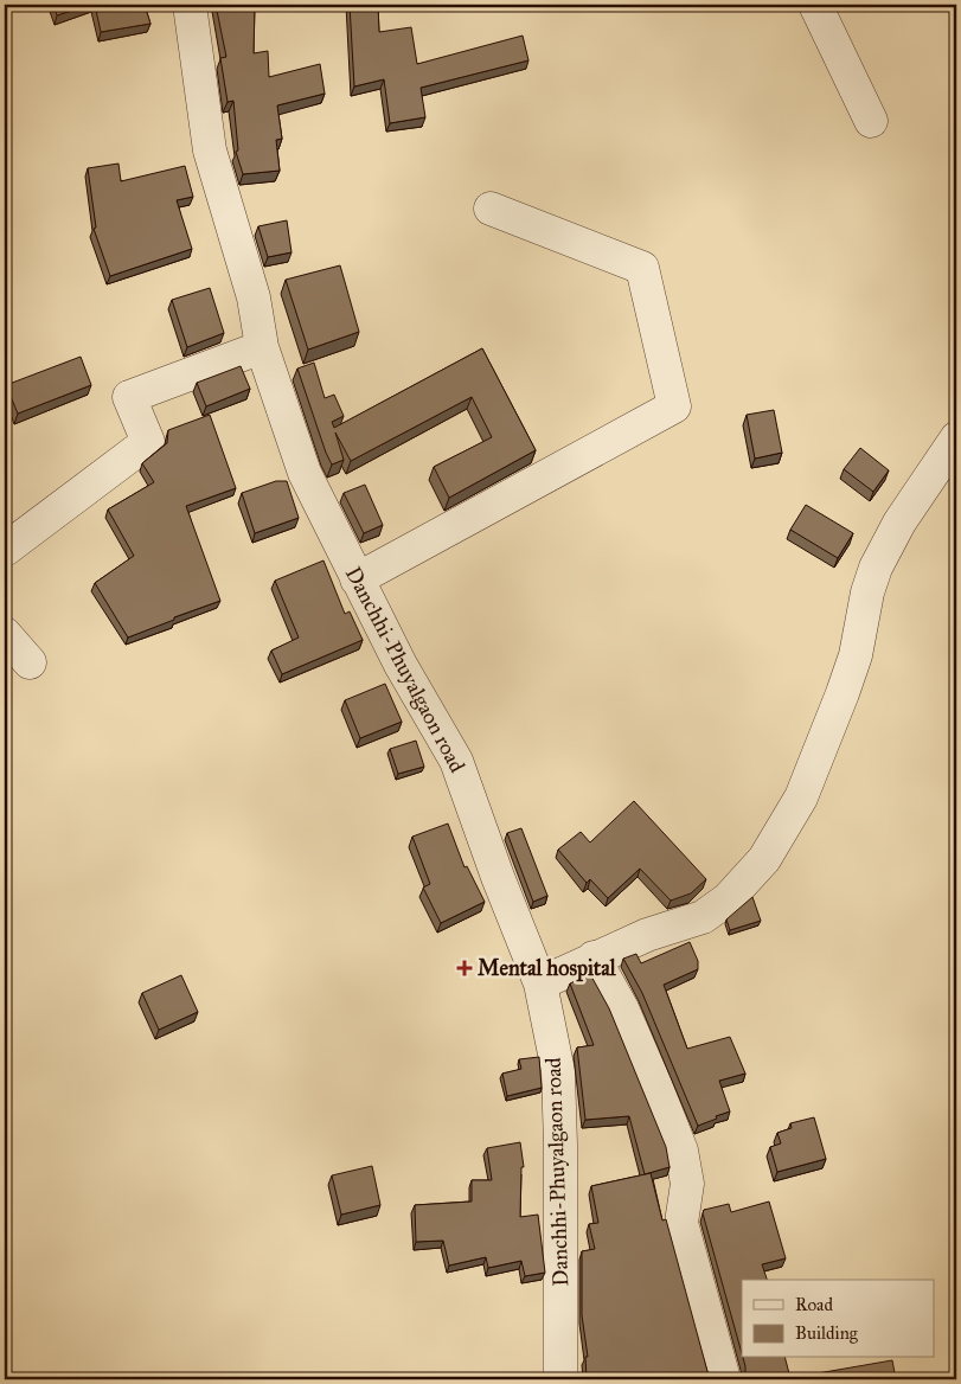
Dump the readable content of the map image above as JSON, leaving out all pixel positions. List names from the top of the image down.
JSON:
{
  "streets": {
    "street": ["Danchhi-Phuyalgaon road"]
  },
  "places": {
    "health": ["Mental hospital"]
  },
  "legend": ["Road", "Building"]
}
